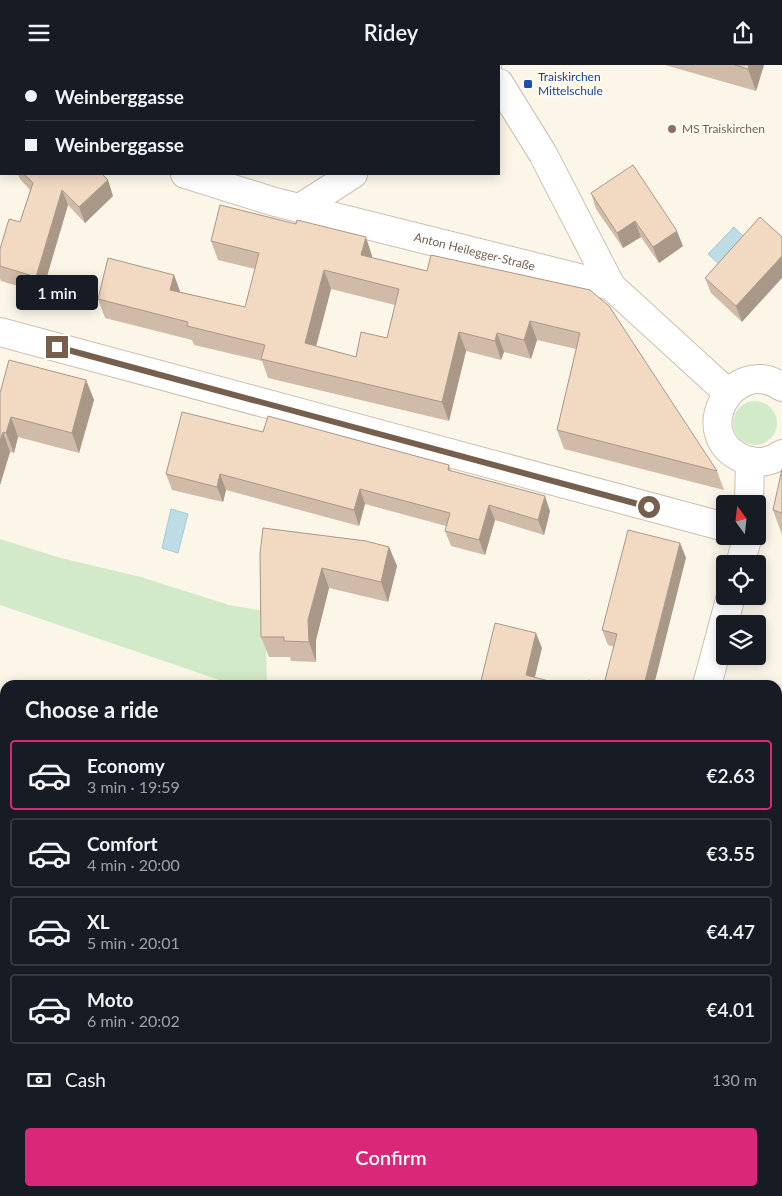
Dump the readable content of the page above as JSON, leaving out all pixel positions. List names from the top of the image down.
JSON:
{
  "streets": {
    "street": ["Anton Heilegger-Straße"]
  },
  "places": {
    "transit": ["Traiskirchen Mittelschule"],
    "other": ["MS Traiskirchen"]
  },
  "north": "top",
  "page": {
    "header": "Ridey",
    "banner": ["Weinberggasse", "Weinberggasse"],
    "bubble": "1 min",
    "heading": "Choose a ride",
    "list": [
      {
        "name": "Economy",
        "note": "3 min · 19:59",
        "value": "€2.63"
      },
      {
        "name": "Comfort",
        "note": "4 min · 20:00",
        "value": "€3.55"
      },
      {
        "name": "XL",
        "note": "5 min · 20:01",
        "value": "€4.47"
      },
      {
        "name": "Moto",
        "note": "6 min · 20:02",
        "value": "€4.01"
      }
    ],
    "pay": ["Cash", "130 m"],
    "buttons": "Confirm"
  }
}
